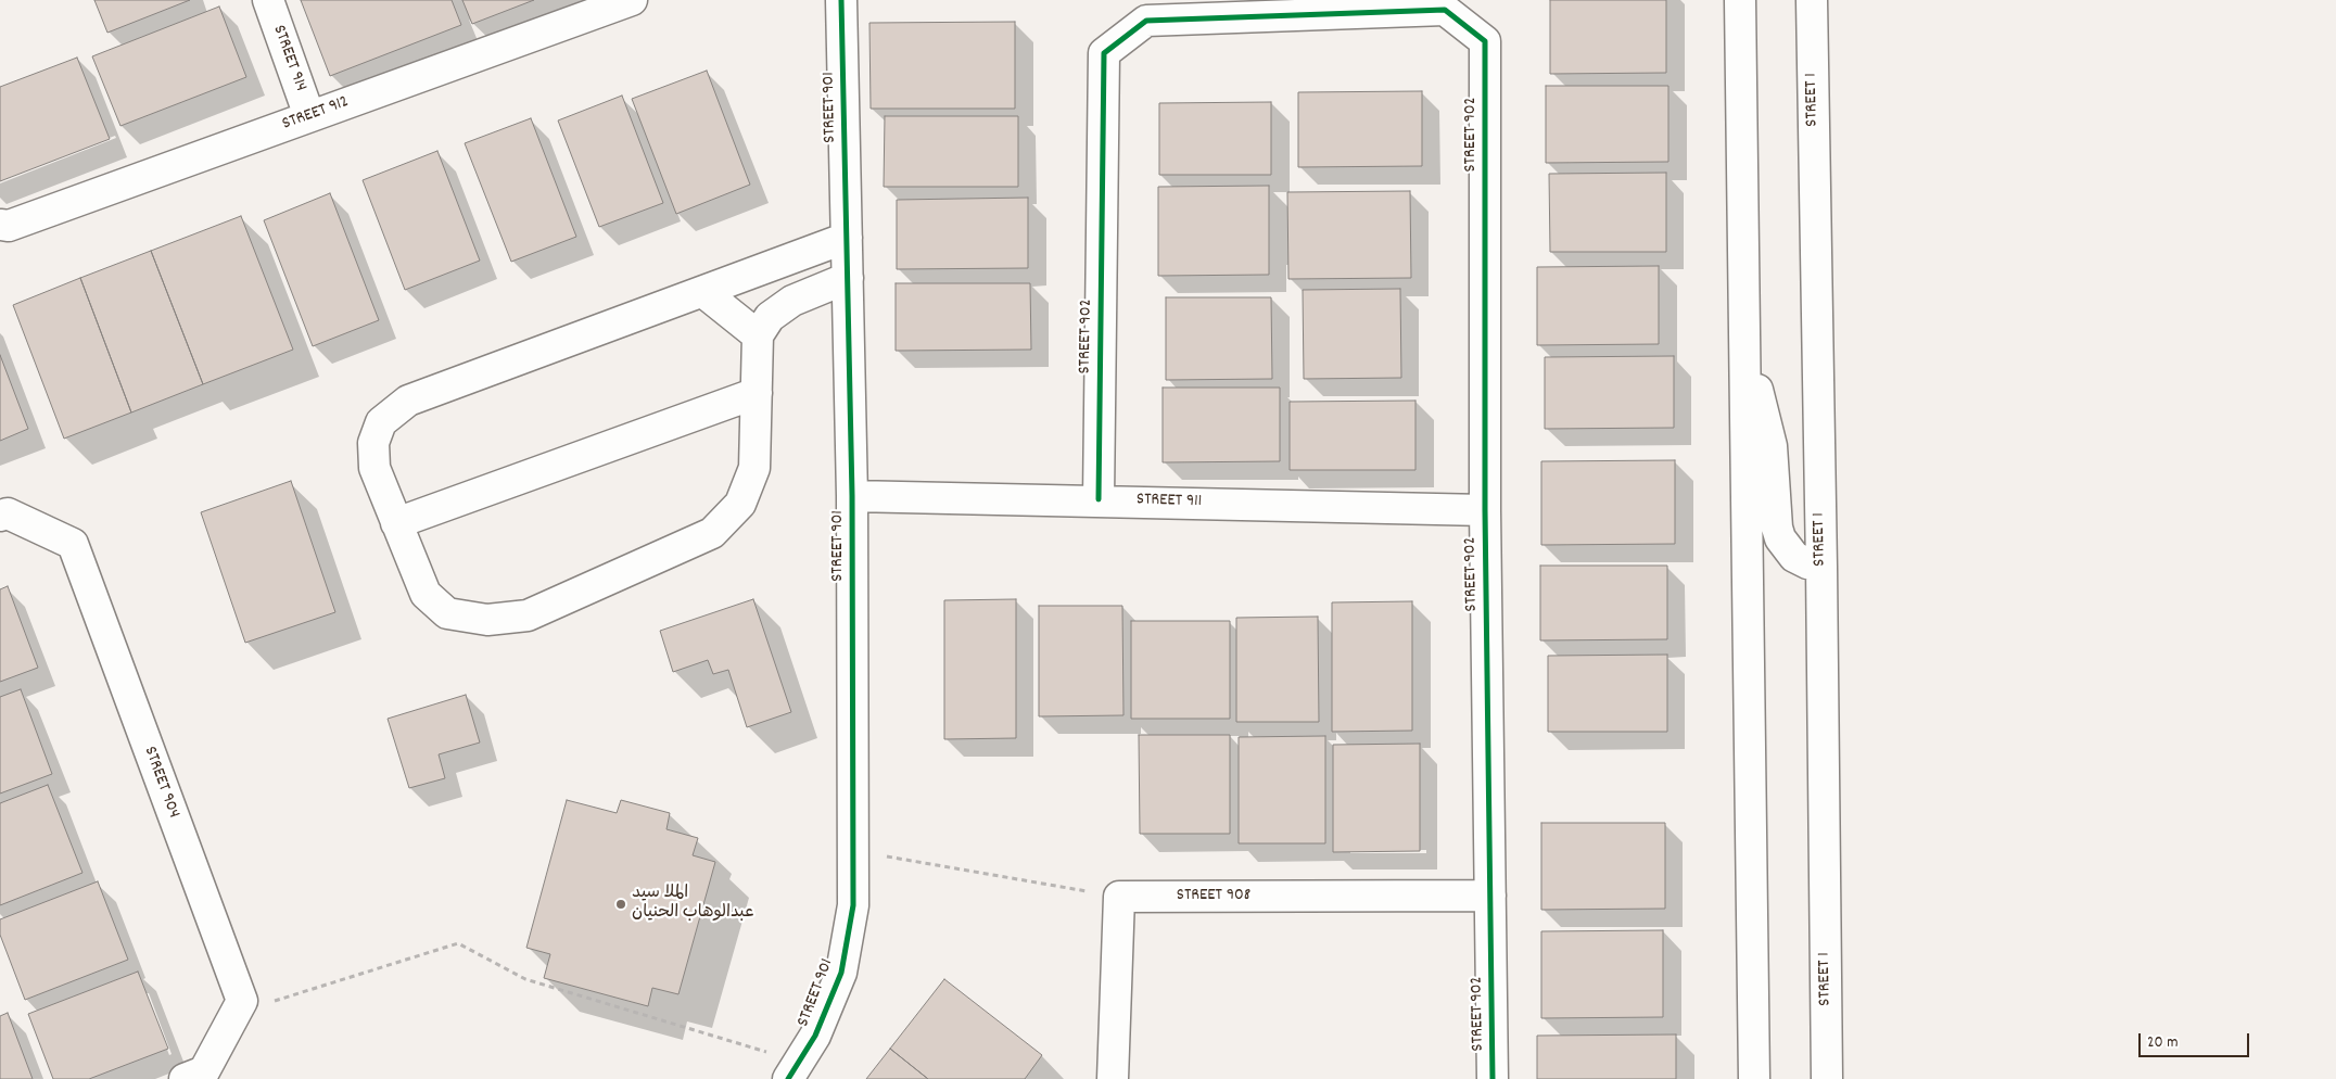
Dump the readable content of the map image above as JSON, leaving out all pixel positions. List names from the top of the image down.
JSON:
{
  "streets": {
    "street": [
      "STREET 914",
      "STREET 1",
      "STREET 901",
      "STREET 912",
      "STREET 902",
      "STREET 911",
      "STREET 904",
      "STREET 908"
    ]
  },
  "crossings": [
    ["STREET 914", "STREET 912"],
    ["STREET 901", "STREET 911"],
    ["STREET 902", "STREET 911"],
    ["STREET 902", "STREET 908"]
  ],
  "places": ["الملا سيد عبدالوهاب الحنيان"],
  "scale_bar": "20 m"
}
